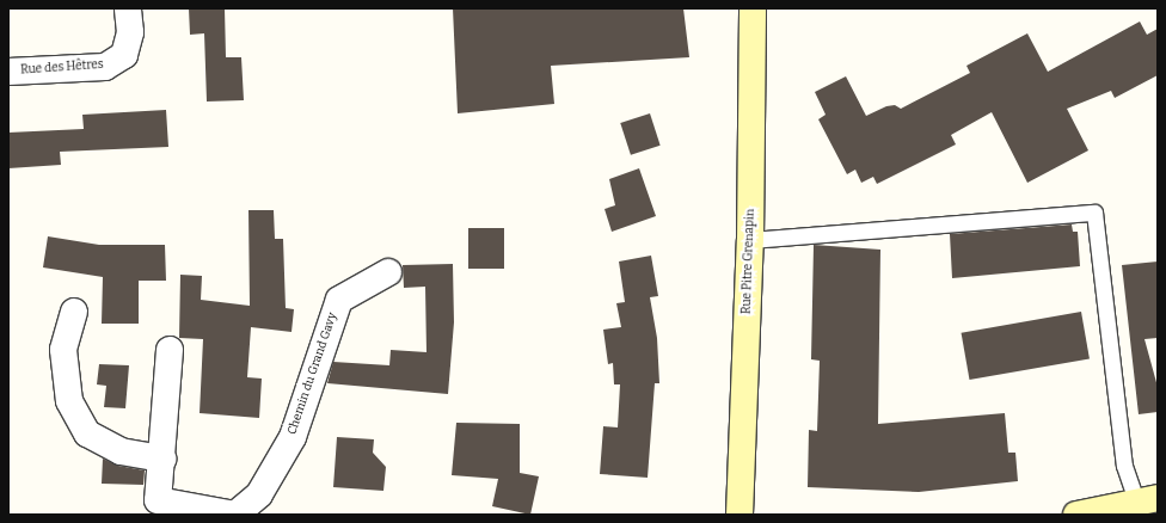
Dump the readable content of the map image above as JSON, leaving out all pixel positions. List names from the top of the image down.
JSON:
{
  "streets": {
    "street": ["Rue des Hêtres", "Rue Pitre Grenapin", "Chemin du Grand Gavy"]
  }
}
